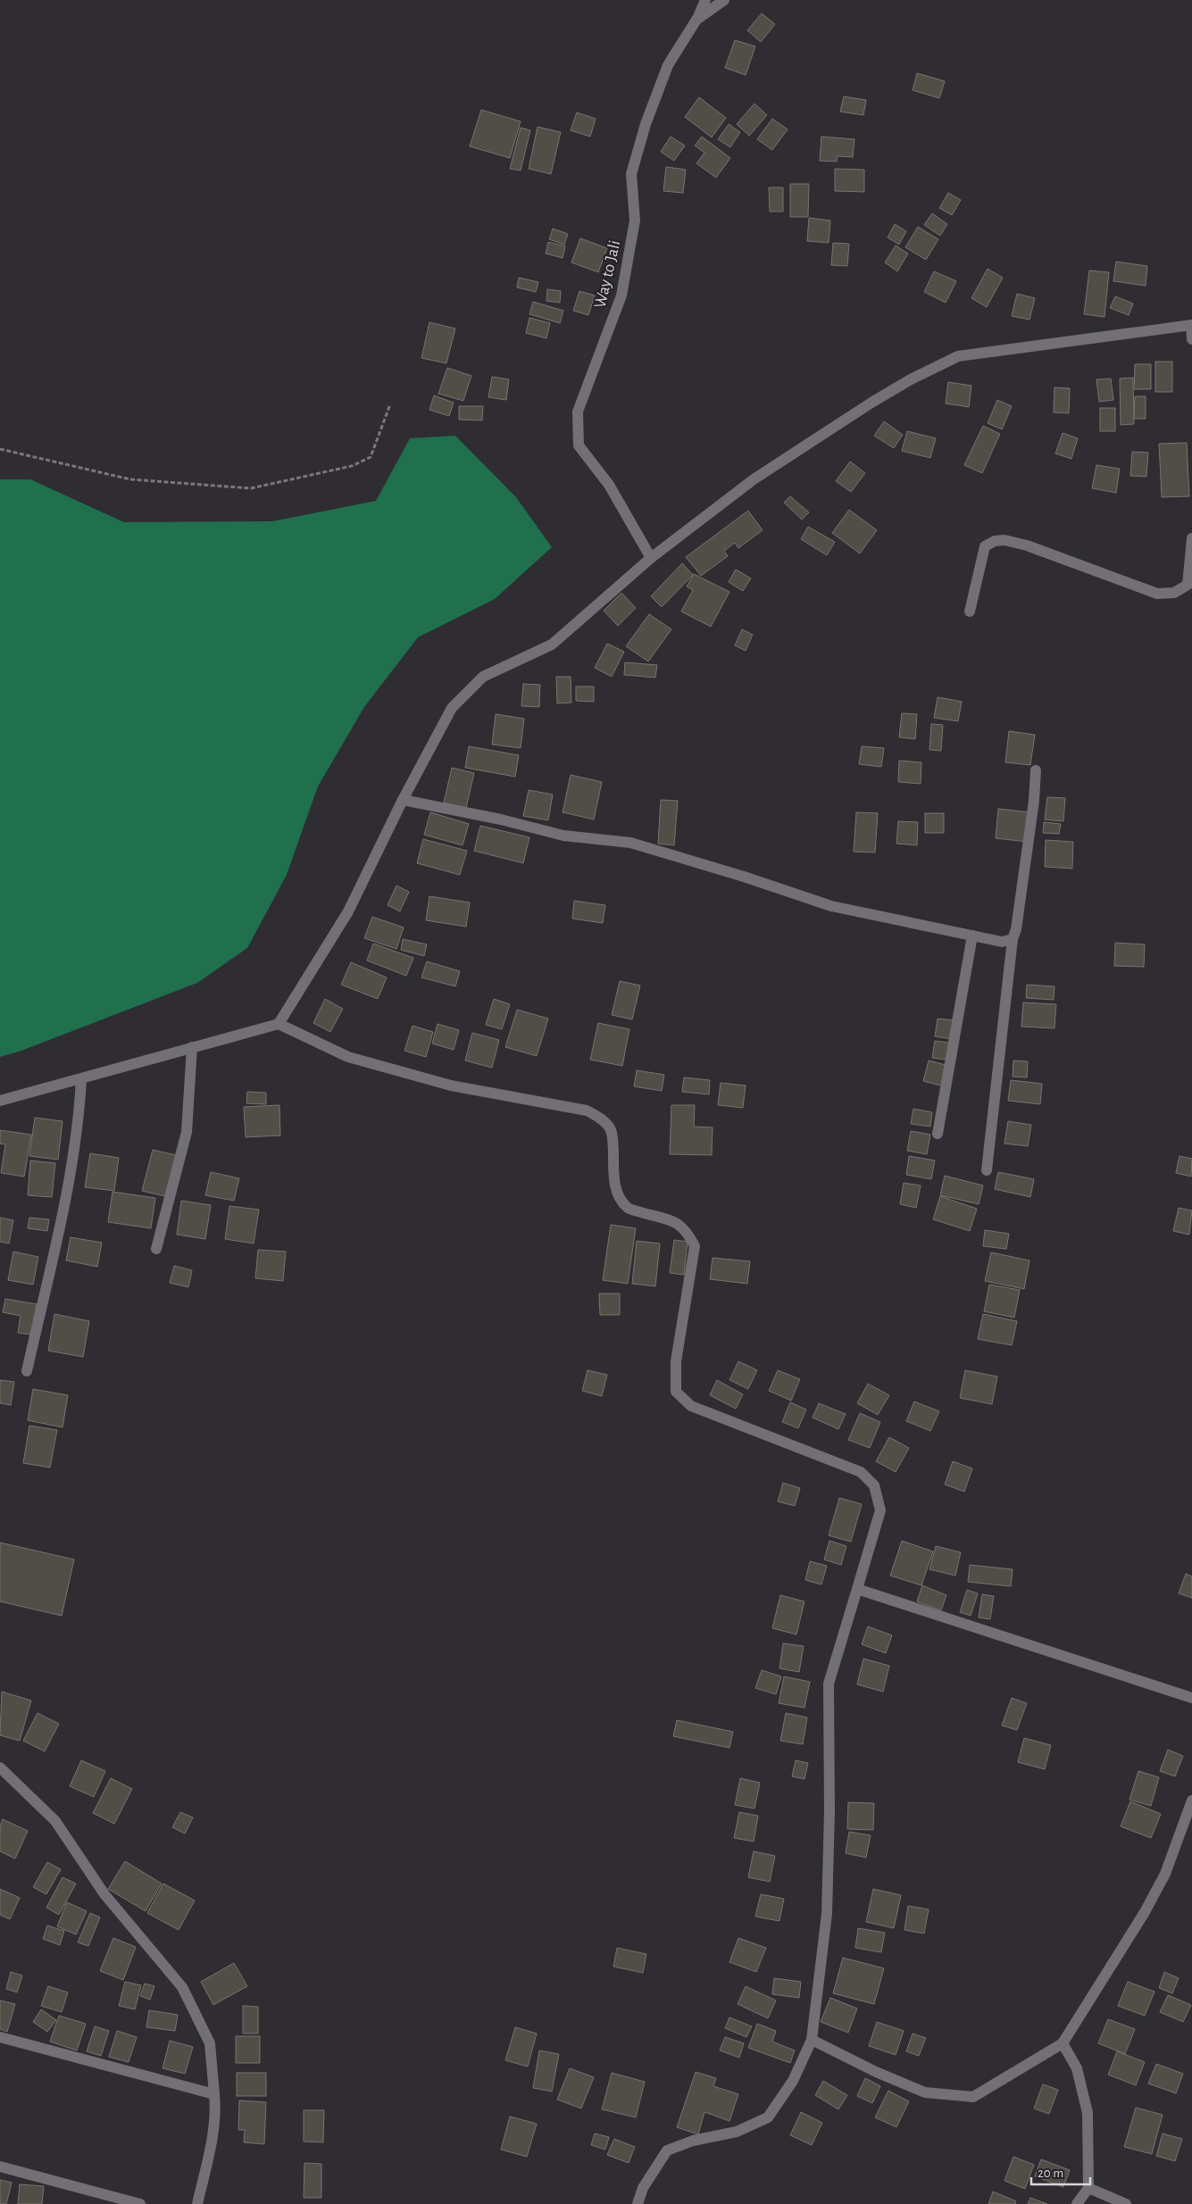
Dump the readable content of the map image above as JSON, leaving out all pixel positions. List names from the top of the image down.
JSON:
{
  "streets": {
    "street": ["Way to Jali"]
  },
  "scale_bar": "20 m"
}
